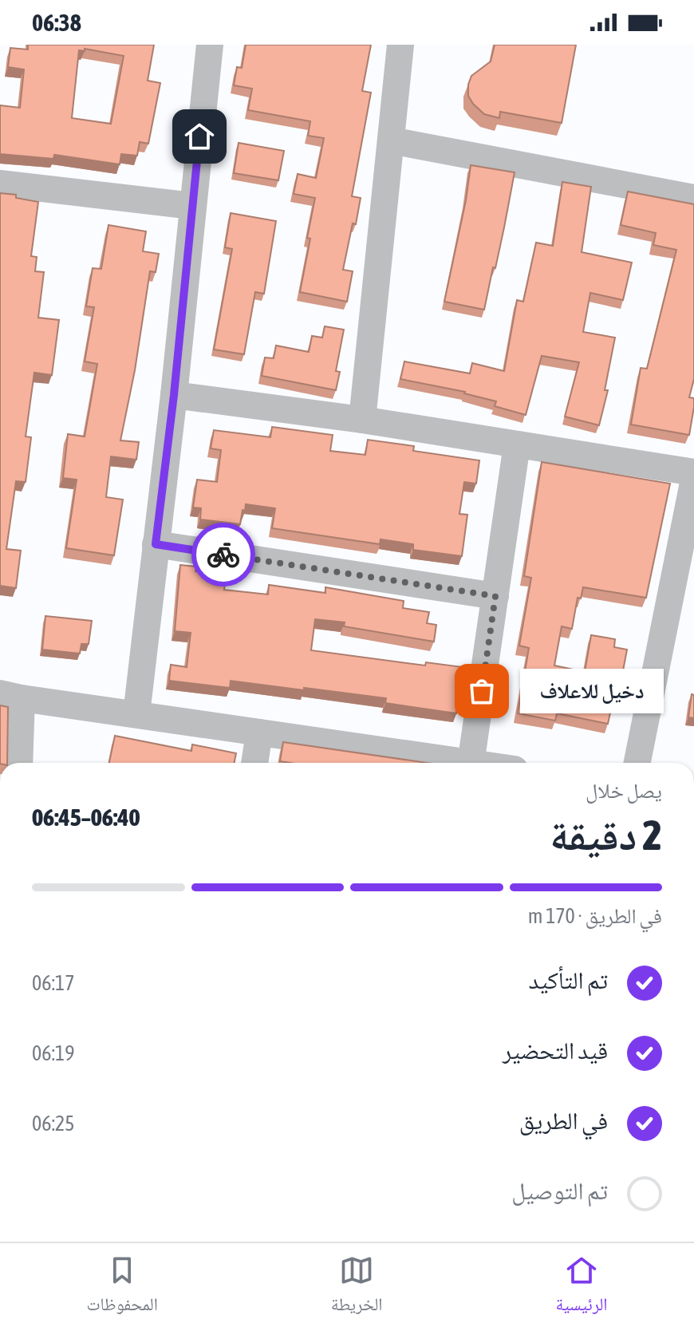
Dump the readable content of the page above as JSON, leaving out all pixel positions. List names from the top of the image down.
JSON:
{
  "places": ["دخيل للاعلاف"],
  "page": {
    "status": "06:38",
    "bubble": "دخيل للاعلاف",
    "heading": ["2 دقيقة", "يصل خلال", "06:40–06:45"],
    "bar": "في الطريق · 170 m",
    "list": [
      ["تم التأكيد", "06:17"],
      ["قيد التحضير", "06:19"],
      ["في الطريق", "06:25"],
      "تم التوصيل"
    ],
    "tabs": ["الرئيسية", "الخريطة", "المحفوظات"]
  }
}
